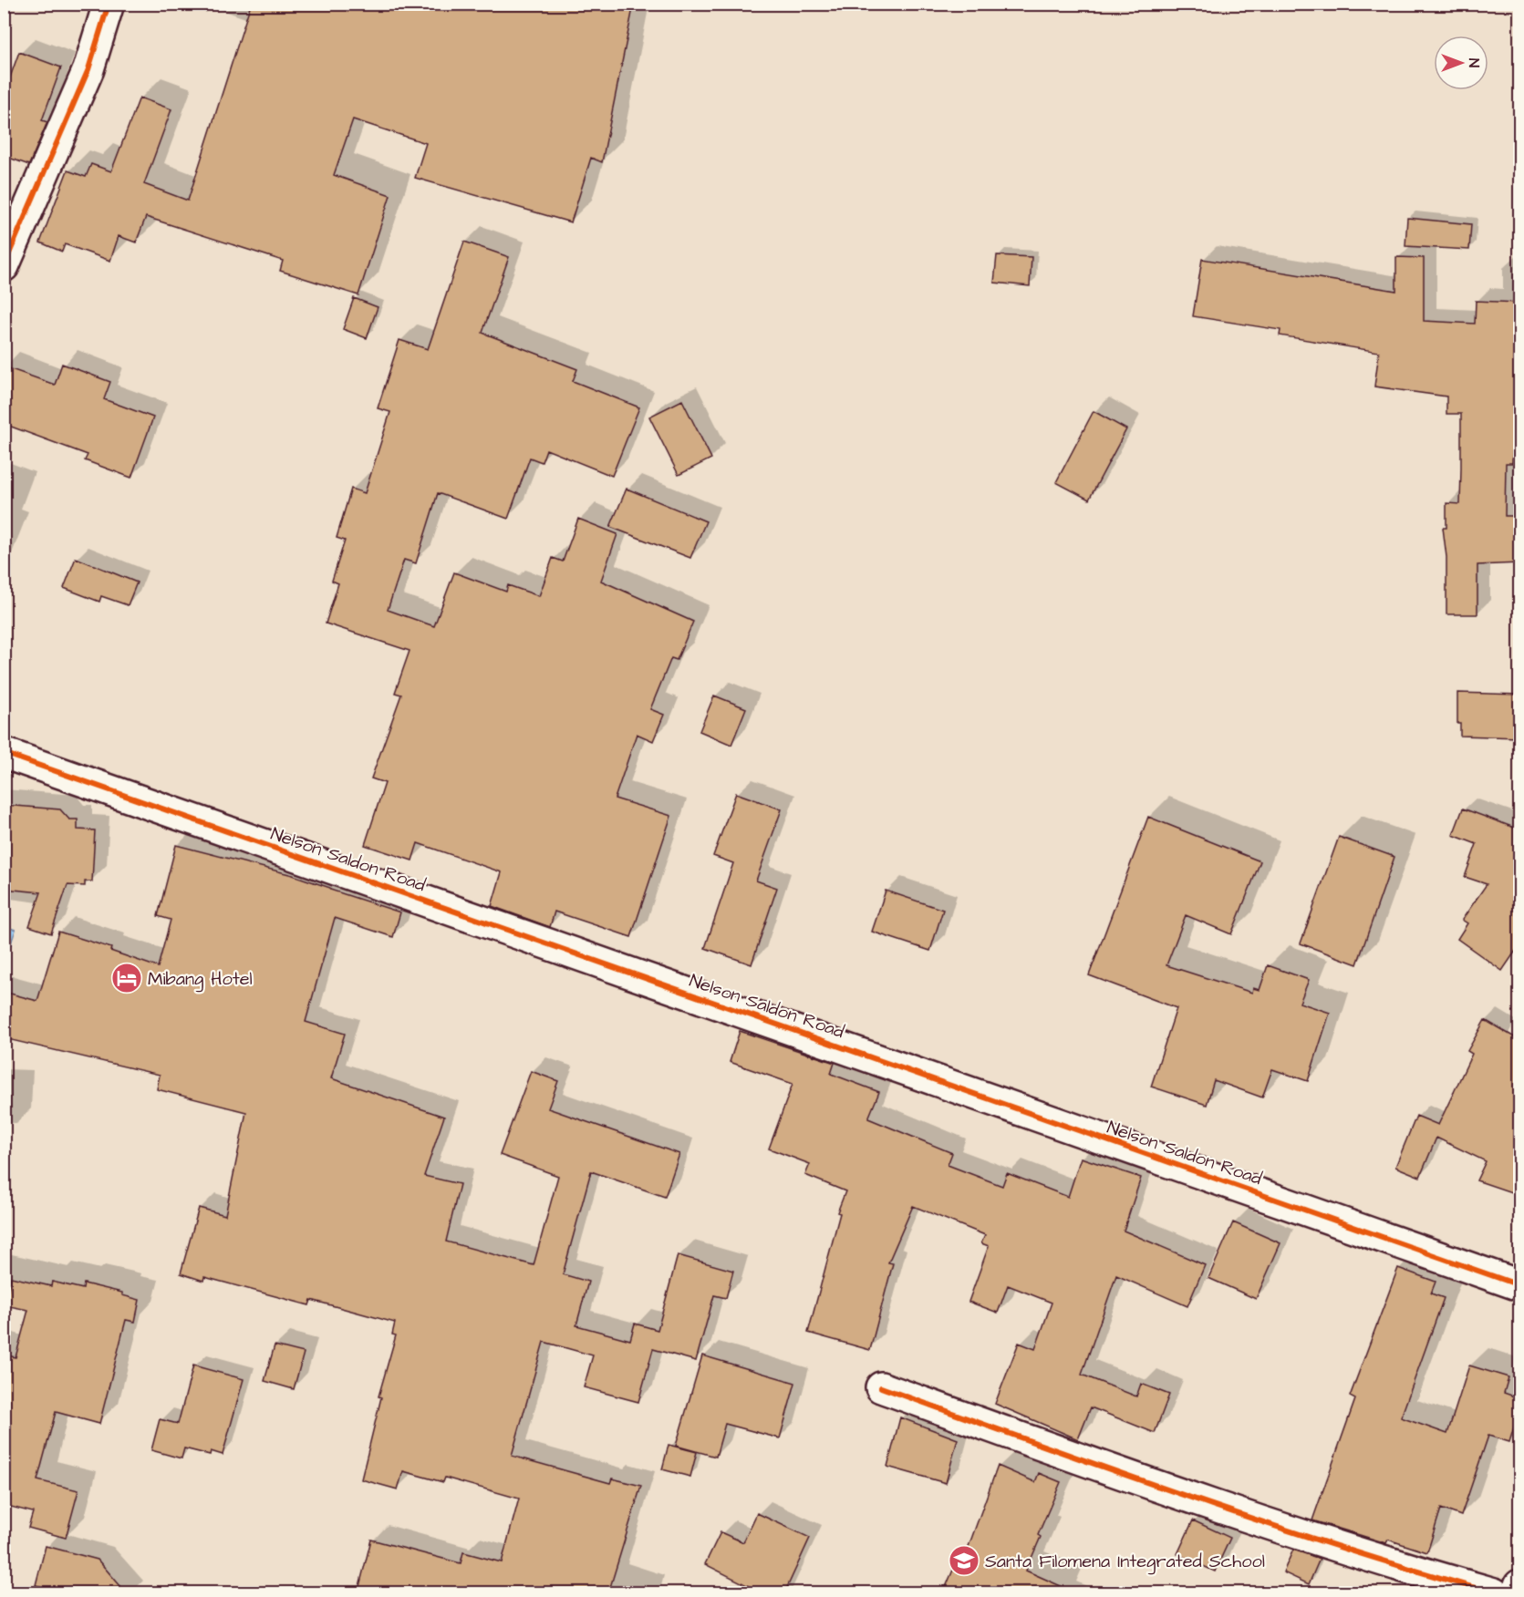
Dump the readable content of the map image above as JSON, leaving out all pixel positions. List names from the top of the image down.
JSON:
{
  "streets": {
    "street": ["Nelson Saldon Road"]
  },
  "places": {
    "hotel": ["Mibang Hotel"],
    "school or university": ["Santa Filomena Integrated School"]
  },
  "north": "right"
}
